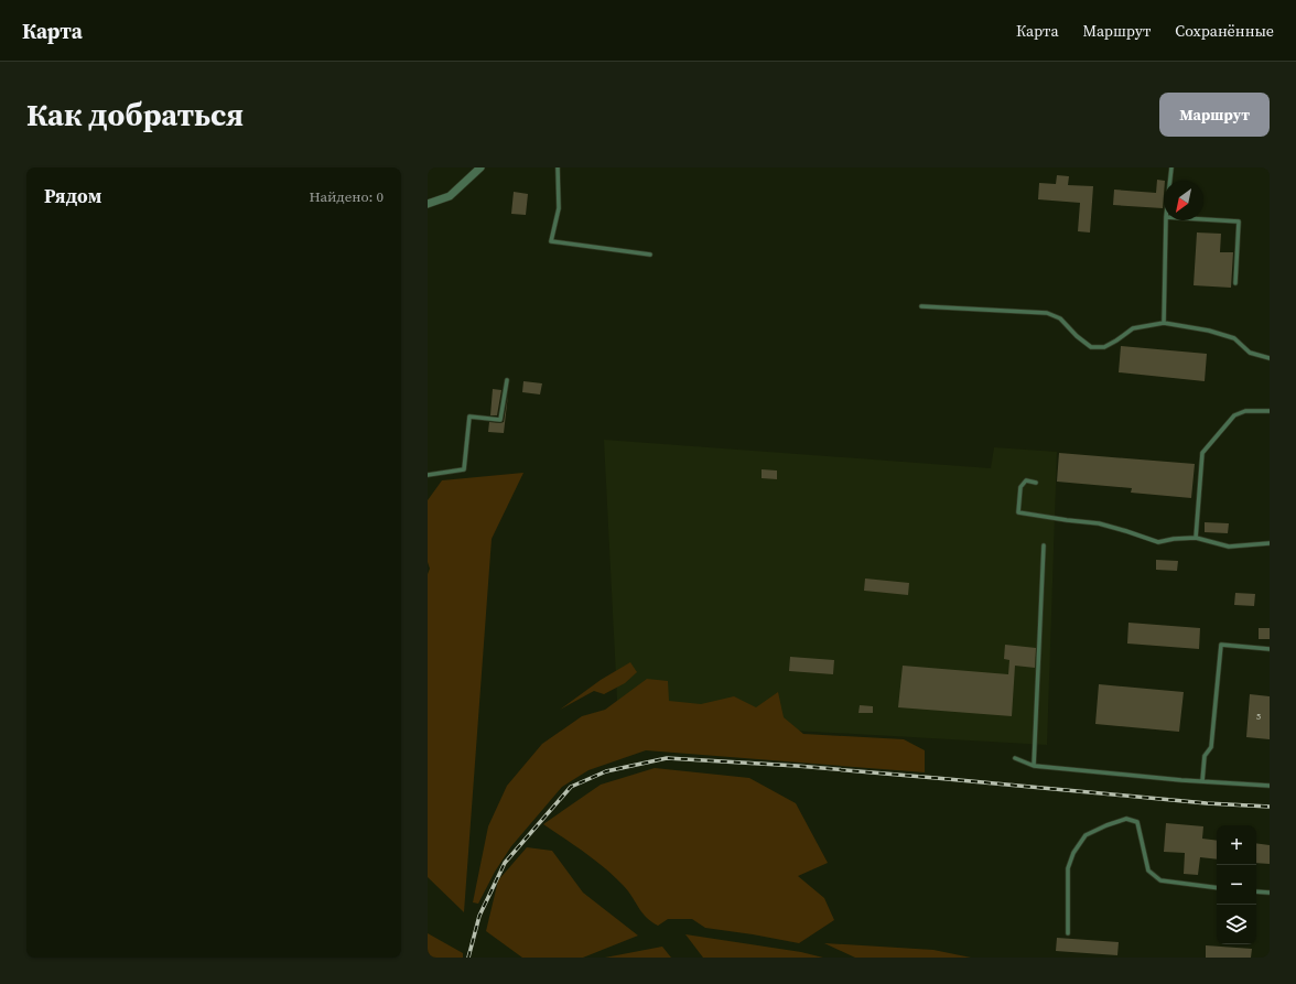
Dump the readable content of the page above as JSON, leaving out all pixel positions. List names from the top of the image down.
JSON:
{
  "house_numbers": ["5"],
  "north": "bottom left",
  "page": {
    "header": "Карта",
    "nav": ["Карта", "Маршрут", "Сохранённые"],
    "buttons": "Маршрут",
    "title": "Как добраться",
    "heading": ["Рядом", "Найдено: 0"],
    "map_buttons": ["+", "−"]
  }
}
